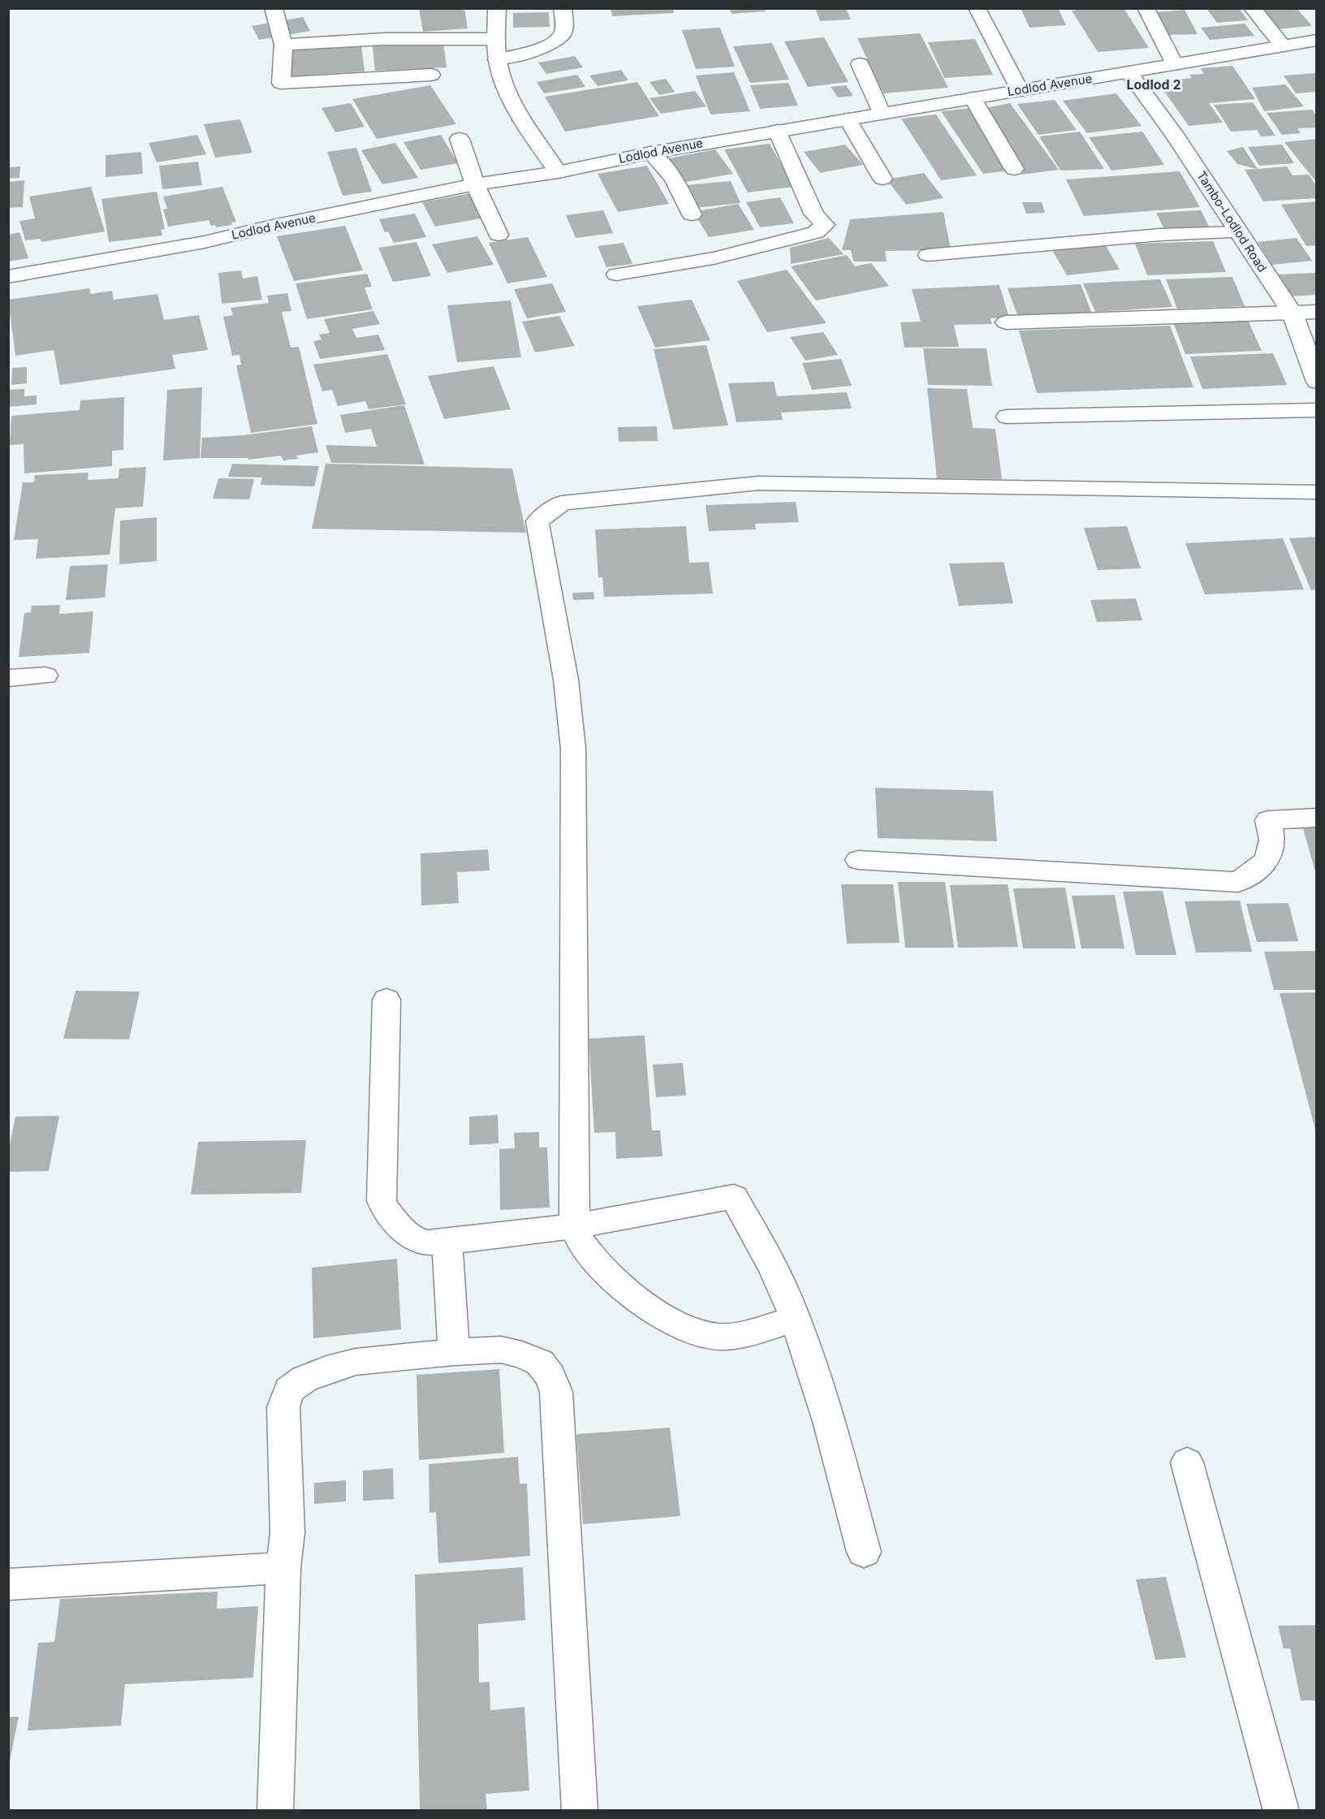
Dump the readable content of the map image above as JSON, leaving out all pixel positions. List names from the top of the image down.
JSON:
{
  "streets": {
    "street": ["Lodlod Avenue", "Tambo-Lodlod Road"]
  },
  "crossings": [
    ["Lodlod Avenue", "Tambo-Lodlod Road"]
  ],
  "districts": ["Lodlod 2"]
}
